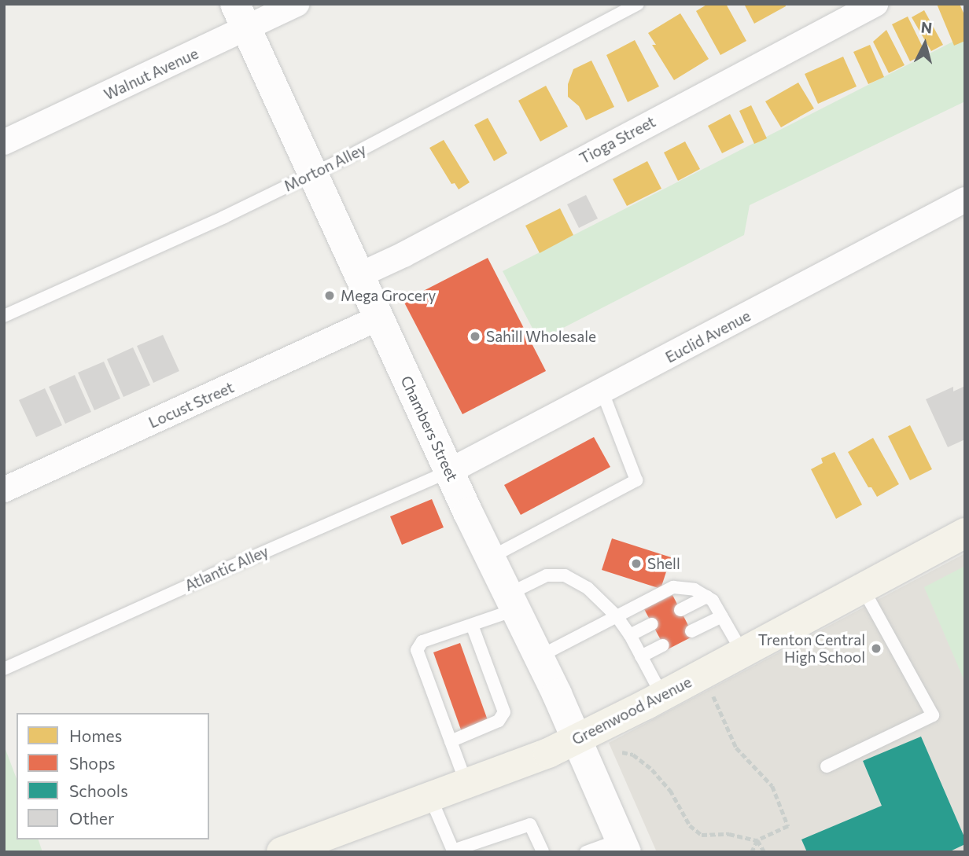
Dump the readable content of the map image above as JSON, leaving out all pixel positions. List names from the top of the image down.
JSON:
{
  "streets": {
    "main road": ["Greenwood Avenue"],
    "street": [
      "Walnut Avenue",
      "Tioga Street",
      "Euclid Avenue",
      "Locust Street",
      "Chambers Street"
    ],
    "lane": ["Morton Alley", "Atlantic Alley"]
  },
  "crossings": [
    ["Walnut Avenue", "Chambers Street"],
    ["Tioga Street", "Chambers Street"],
    ["Morton Alley", "Chambers Street"],
    ["Euclid Avenue", "Chambers Street"],
    ["Euclid Avenue", "Atlantic Alley"],
    ["Locust Street", "Chambers Street"],
    ["Chambers Street", "Atlantic Alley"],
    ["Chambers Street", "Greenwood Avenue"]
  ],
  "places": [
    "Mega Grocery",
    "Sahill Wholesale",
    "Shell",
    "Trenton Central High School"
  ],
  "legend": [
    "Homes",
    "Shops",
    "Schools",
    "Other"
  ],
  "north": "top"
}
